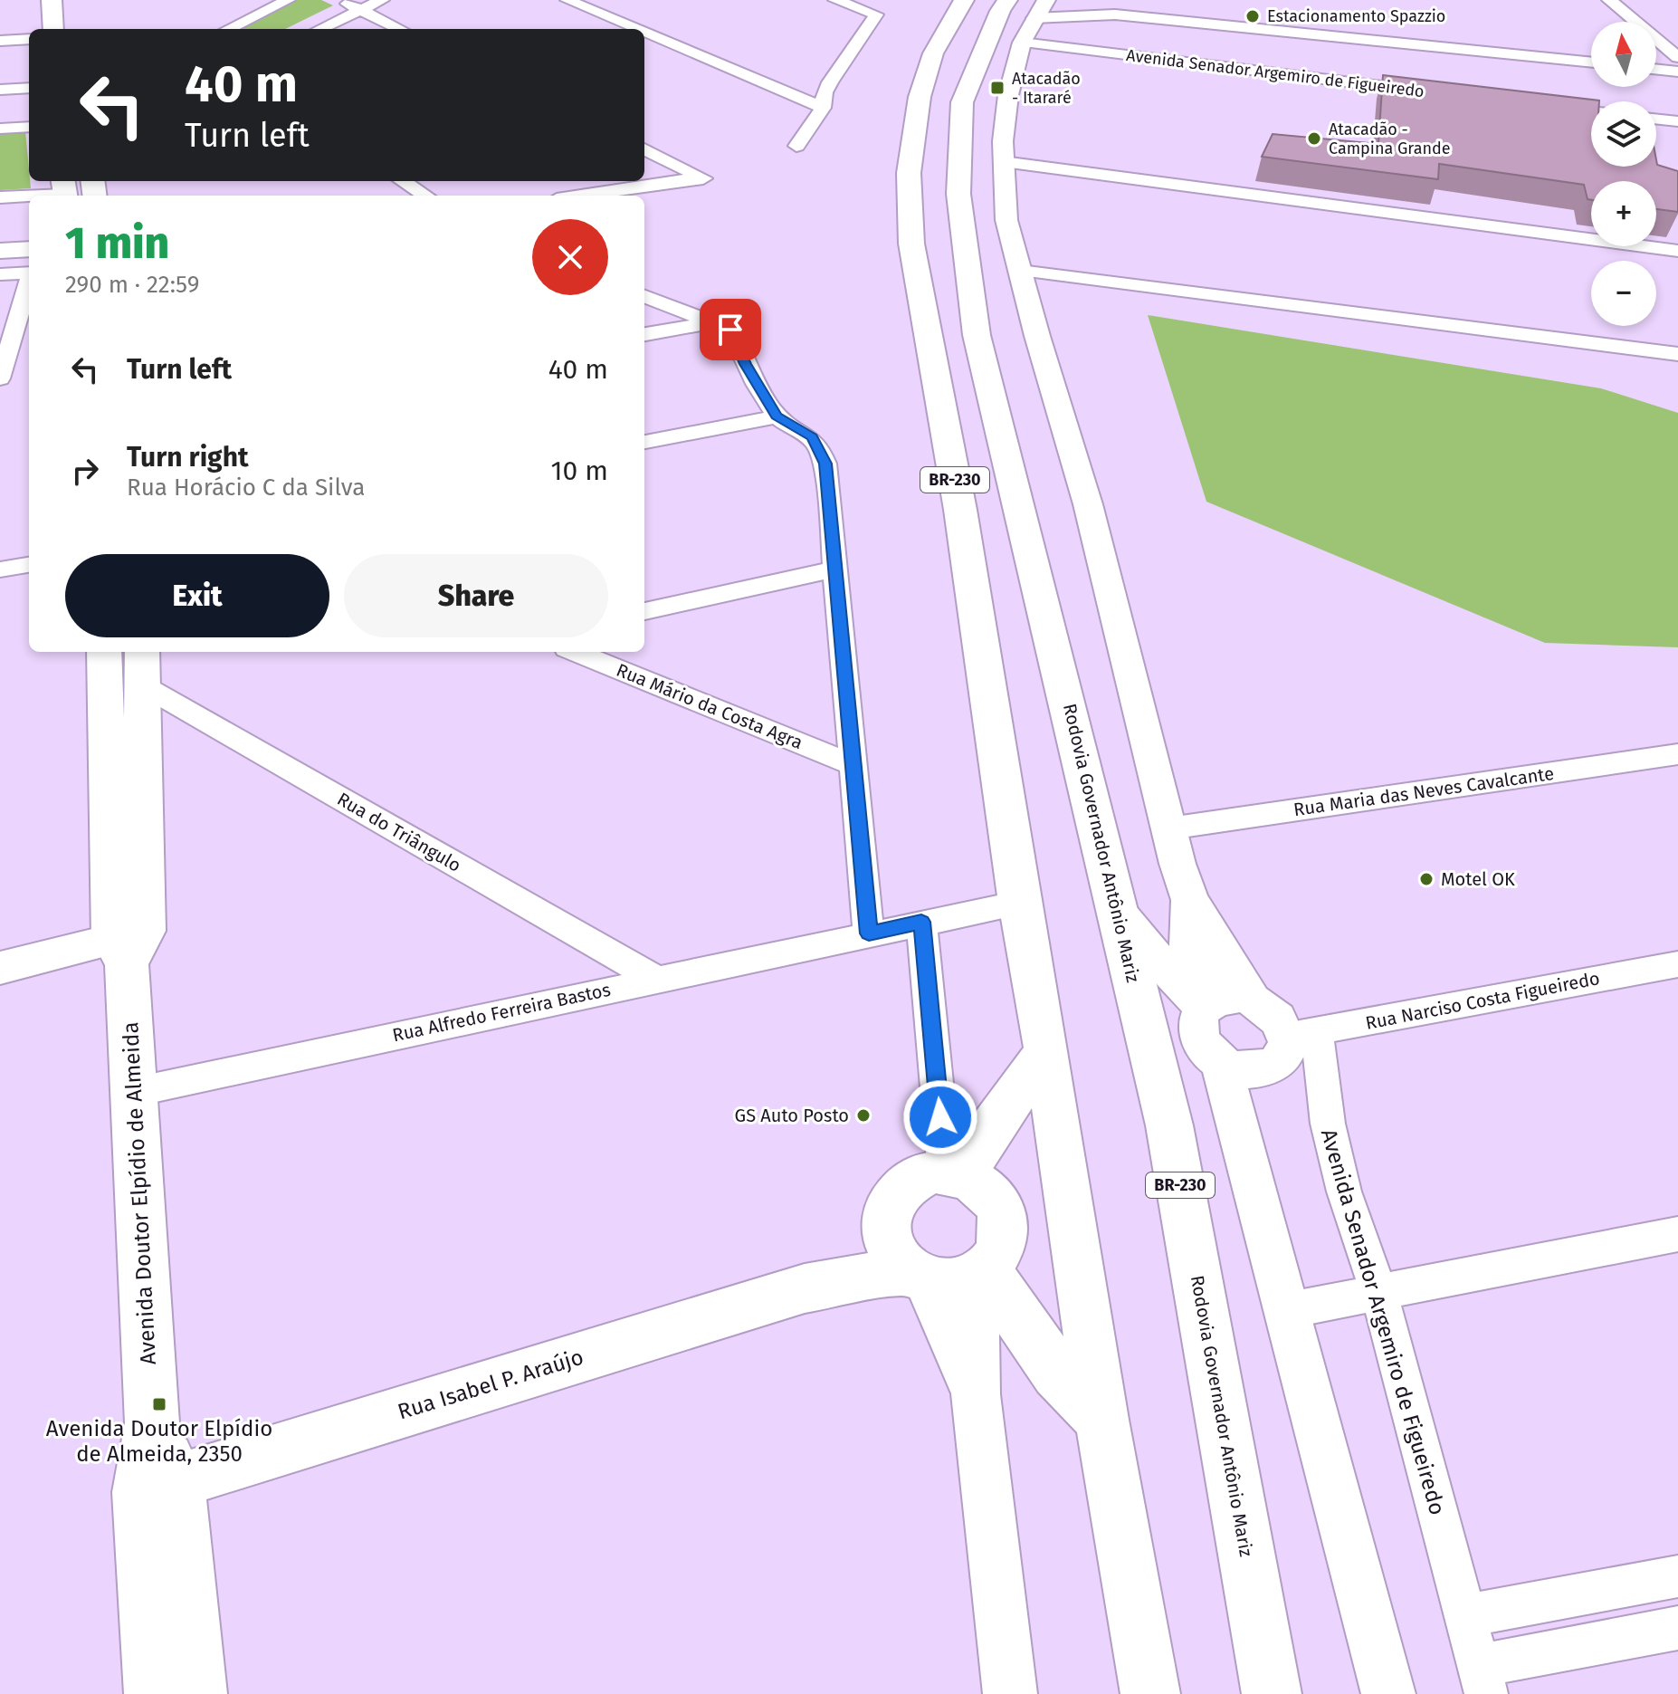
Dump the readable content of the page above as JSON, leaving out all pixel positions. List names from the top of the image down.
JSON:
{
  "streets": {
    "main road": [
      "BR-230",
      "Rodovia Governador Antônio Mariz",
      "Avenida Doutor Elpídio de Almeida",
      "Rua Isabel P. Araújo"
    ],
    "street": [
      "Avenida Senador Argemiro de Figueiredo",
      "Rua Mário da Costa Agra",
      "Rua Maria das Neves Cavalcante",
      "Rua do Triângulo",
      "Rua Narciso Costa Figueiredo",
      "Rua Alfredo Ferreira Bastos"
    ]
  },
  "crossings": [
    ["Avenida Senador Argemiro de Figueiredo", "Rua Narciso Costa Figueiredo"],
    ["BR-230", "Rua Alfredo Ferreira Bastos"],
    ["Rua do Triângulo", "Rua Alfredo Ferreira Bastos"],
    ["Rua do Triângulo", "Avenida Doutor Elpídio de Almeida"],
    ["Rua Alfredo Ferreira Bastos", "Avenida Doutor Elpídio de Almeida"],
    ["Avenida Doutor Elpídio de Almeida", "Rua Isabel P. Araújo"]
  ],
  "places": {
    "other": [
      "Estacionamento Spazzio",
      "Atacadão - Campina Grande",
      "Motel OK",
      "GS Auto Posto"
    ],
    "transit": ["Atacadão - Itararé", "Avenida Doutor Elpídio de Almeida, 2350"]
  },
  "north": "top",
  "page": {
    "map_buttons": ["+", "−"],
    "turn": ["40 m", "Turn left"],
    "heading": ["1 min", "290 m · 22:59"],
    "list": [
      {
        "name": "Turn left",
        "value": "40 m"
      },
      {
        "name": "Turn right",
        "note": "Rua Horácio C da Silva",
        "value": "10 m"
      }
    ],
    "buttons": ["Exit", "Share"]
  }
}
